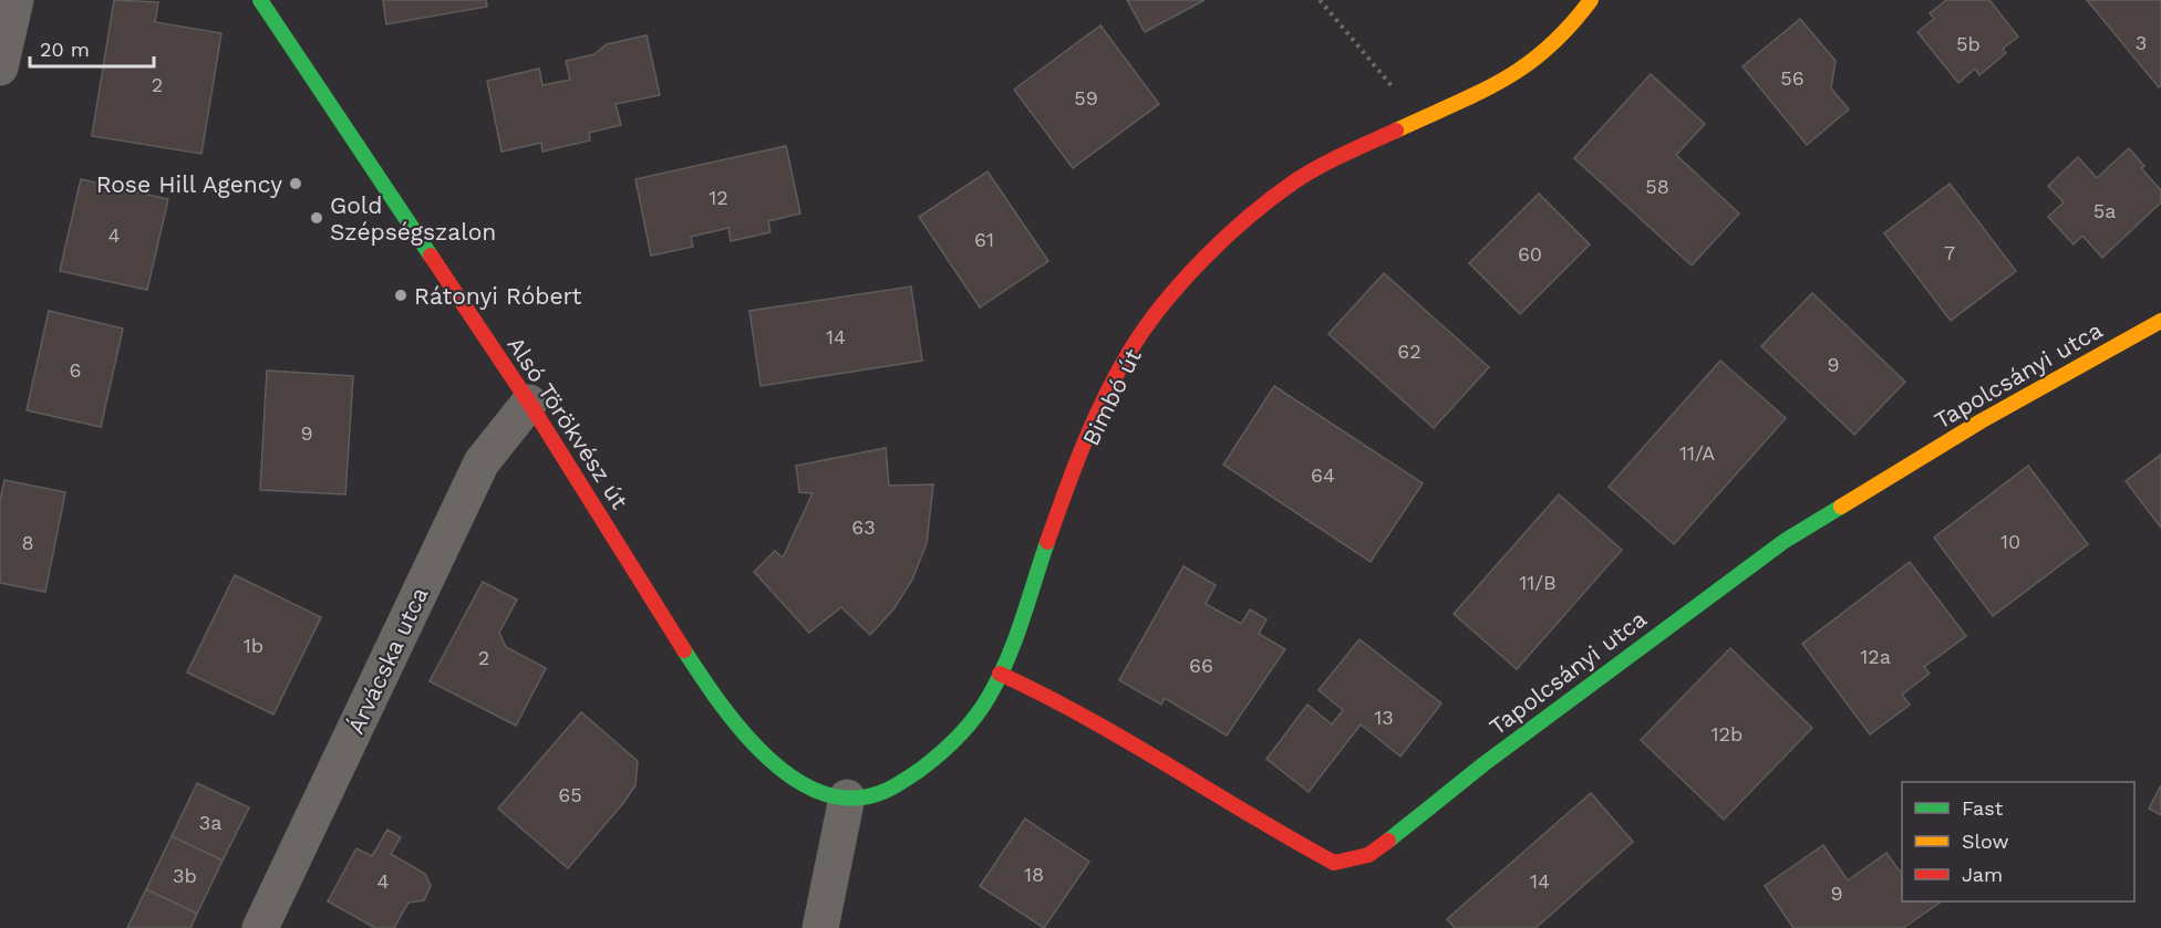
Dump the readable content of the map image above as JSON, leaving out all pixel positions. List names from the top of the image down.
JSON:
{
  "streets": {
    "street": [
      "Tapolcsányi utca",
      "Bimbó út",
      "Alsó Törökvész út",
      "Árvácska utca"
    ]
  },
  "crossings": [
    ["Tapolcsányi utca", "Bimbó út"],
    ["Bimbó út", "Alsó Törökvész út"],
    ["Alsó Törökvész út", "Árvácska utca"]
  ],
  "places": ["Rose Hill Agency", "Gold Szépségszalon", "Rátonyi Róbert"],
  "house_numbers": [
    "3",
    "5b",
    "56",
    "2",
    "59",
    "58",
    "12",
    "5a",
    "4",
    "61",
    "7",
    "60",
    "14",
    "62",
    "9",
    "6",
    "9",
    "11/A",
    "64",
    "63",
    "10",
    "8",
    "11/B",
    "1b",
    "12a",
    "2",
    "66",
    "13",
    "12b",
    "65",
    "3a",
    "18",
    "3b",
    "4",
    "14",
    "9"
  ],
  "legend": ["Fast", "Slow", "Jam"],
  "scale_bar": "20 m"
}
